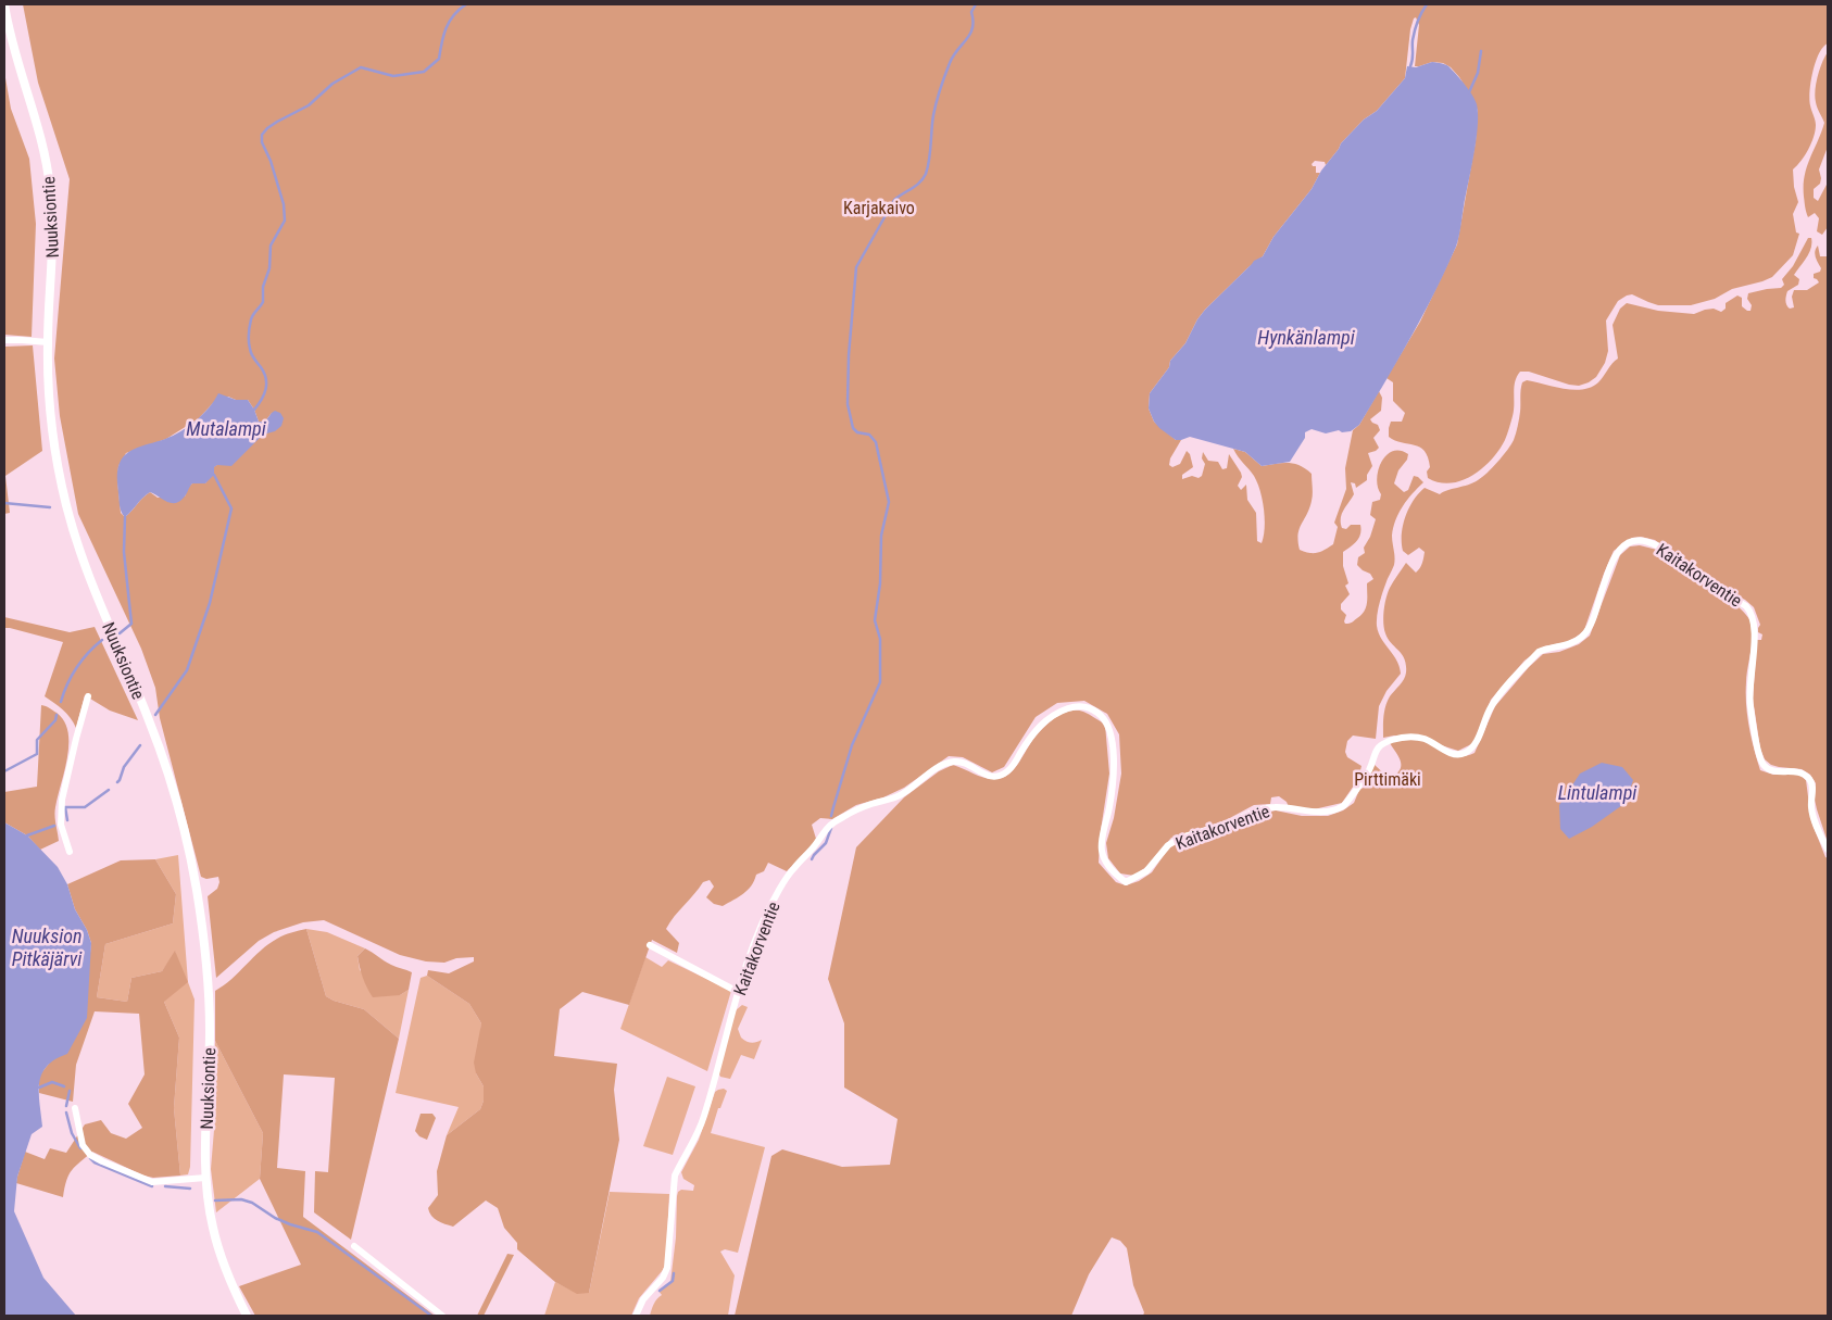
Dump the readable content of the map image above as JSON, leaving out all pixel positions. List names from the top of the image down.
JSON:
{
  "streets": {
    "street": ["Nuuksiontie", "Kaitakorventie"]
  },
  "water": [
    "Hynkänlampi",
    "Mutalampi",
    "Lintulampi",
    "Nuuksion Pitkäjärvi"
  ],
  "parks": ["Karjakaivo", "Pirttimäki"]
}
